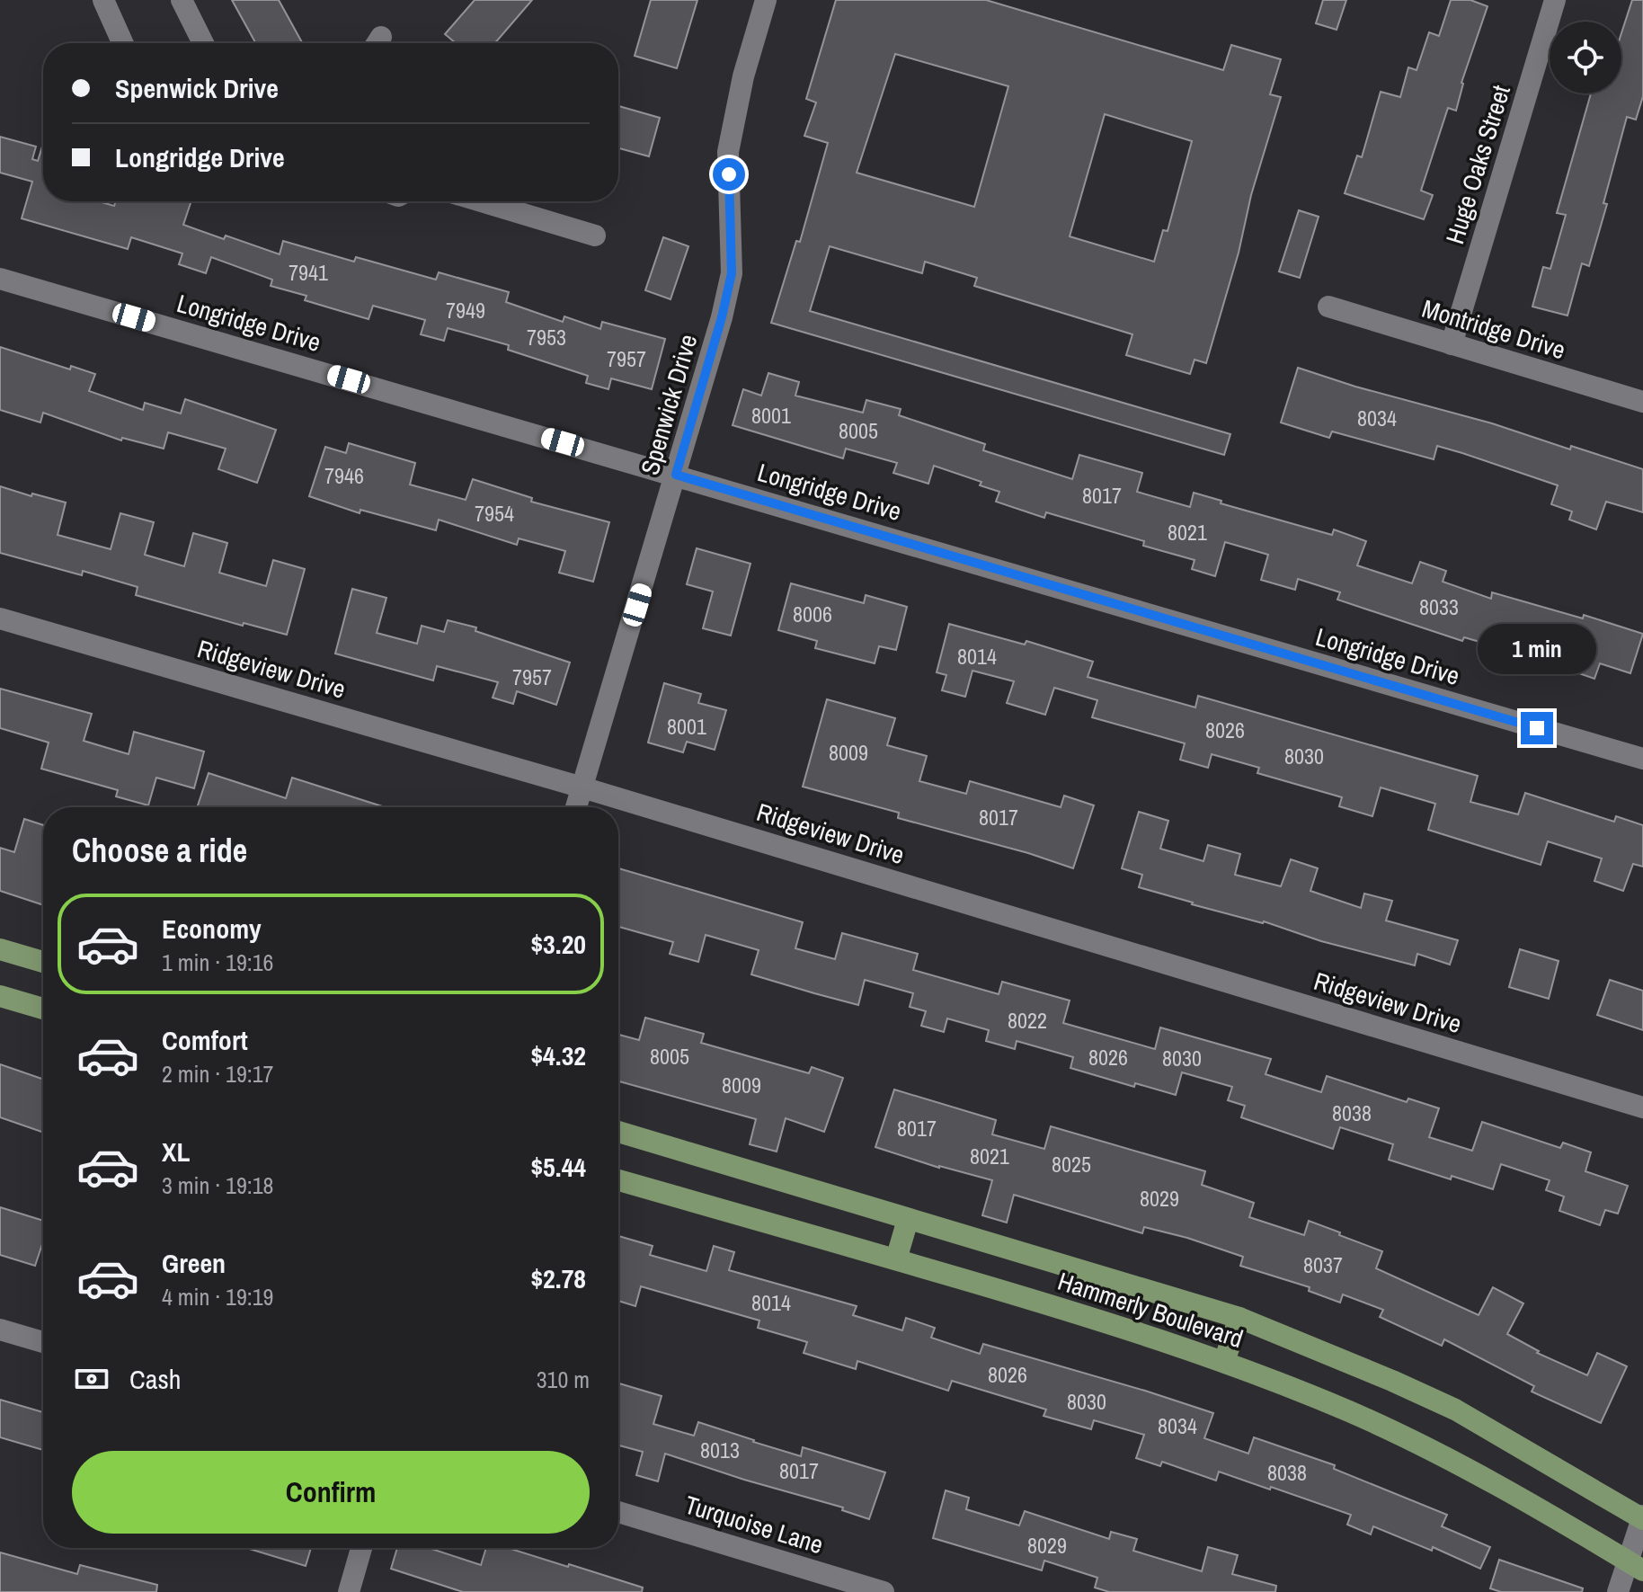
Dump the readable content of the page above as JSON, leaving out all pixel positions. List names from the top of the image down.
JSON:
{
  "streets": {
    "main road": ["Hammerly Boulevard"],
    "street": [
      "Huge Oaks Street",
      "Longridge Drive",
      "Montridge Drive",
      "Spenwick Drive",
      "Ridgeview Drive",
      "Turquoise Lane"
    ]
  },
  "crossings": [
    ["Huge Oaks Street", "Montridge Drive"],
    ["Longridge Drive", "Spenwick Drive"],
    ["Spenwick Drive", "Ridgeview Drive"]
  ],
  "house_numbers": [
    "7941",
    "7949",
    "7953",
    "7957",
    "8001",
    "8034",
    "8005",
    "7946",
    "8017",
    "7954",
    "8021",
    "8033",
    "8006",
    "8014",
    "7957",
    "8001",
    "8026",
    "8009",
    "8030",
    "8017",
    "8022",
    "8005",
    "8026",
    "8030",
    "8009",
    "8038",
    "8017",
    "8021",
    "8025",
    "8029",
    "8037",
    "8014",
    "8026",
    "8030",
    "8034",
    "8013",
    "8017",
    "8038",
    "8029"
  ],
  "page": {
    "banner": ["Spenwick Drive", "Longridge Drive"],
    "bubble": "1 min",
    "heading": "Choose a ride",
    "list": [
      {
        "name": "Economy",
        "note": "1 min · 19:16",
        "value": "$3.20"
      },
      {
        "name": "Comfort",
        "note": "2 min · 19:17",
        "value": "$4.32"
      },
      {
        "name": "XL",
        "note": "3 min · 19:18",
        "value": "$5.44"
      },
      {
        "name": "Green",
        "note": "4 min · 19:19",
        "value": "$2.78"
      }
    ],
    "pay": ["Cash", "310 m"],
    "buttons": "Confirm"
  }
}
